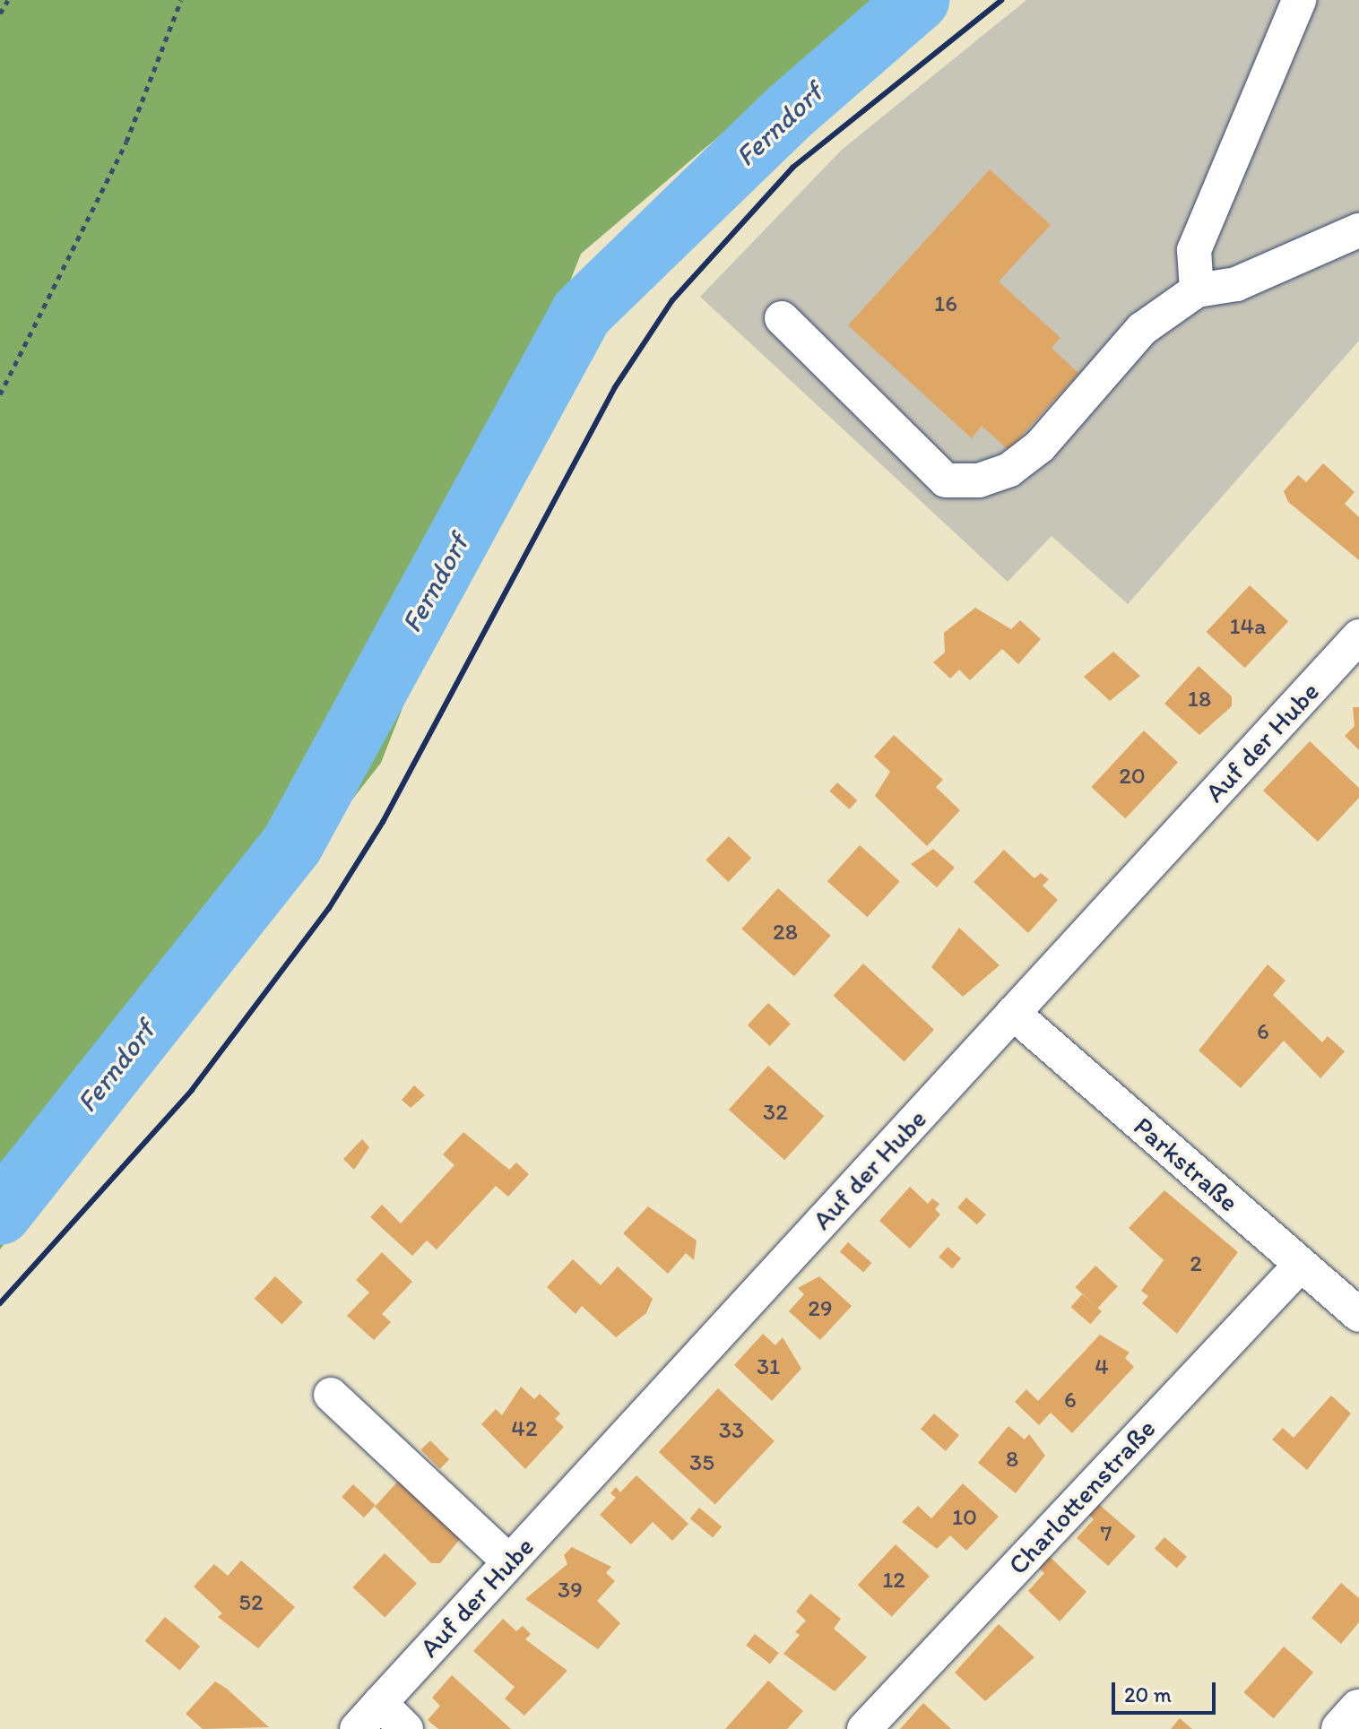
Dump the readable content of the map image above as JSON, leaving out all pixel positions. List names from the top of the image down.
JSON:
{
  "streets": {
    "street": ["Auf der Hube", "Parkstraße", "Charlottenstraße"]
  },
  "crossings": [
    ["Auf der Hube", "Parkstraße"],
    ["Parkstraße", "Charlottenstraße"]
  ],
  "water": ["Ferndorf"],
  "house_numbers": [
    "16",
    "14a",
    "18",
    "20",
    "28",
    "6",
    "32",
    "2",
    "29",
    "31",
    "4",
    "6",
    "42",
    "33",
    "8",
    "35",
    "10",
    "7",
    "12",
    "39",
    "52"
  ],
  "scale_bar": "20 m"
}
